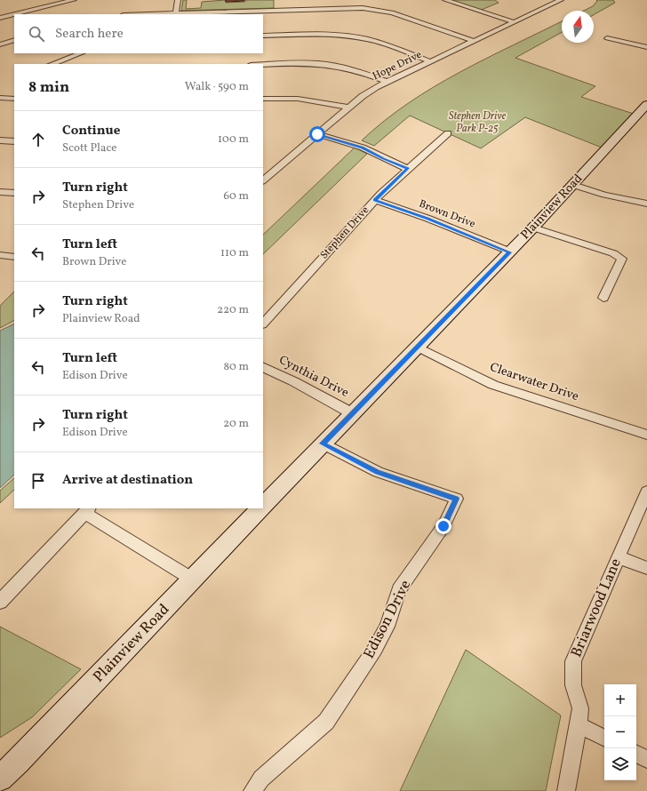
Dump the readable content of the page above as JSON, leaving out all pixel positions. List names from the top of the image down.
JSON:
{
  "streets": {
    "main road": ["Plainview Road"],
    "street": [
      "Hope Drive",
      "Brown Drive",
      "Stephen Drive",
      "Cynthia Drive",
      "Clearwater Drive",
      "Briarwood Lane",
      "Edison Drive"
    ]
  },
  "crossings": [
    ["Plainview Road", "Brown Drive"],
    ["Plainview Road", "Cynthia Drive"],
    ["Plainview Road", "Clearwater Drive"],
    ["Plainview Road", "Edison Drive"],
    ["Brown Drive", "Stephen Drive"]
  ],
  "parks": ["Stephen Drive Park P-25"],
  "north": "top",
  "page": {
    "search": "Search here",
    "heading": ["8 min", "Walk · 590 m"],
    "list": [
      ["Continue", "Scott Place", "100 m"],
      ["Turn right", "Stephen Drive", "60 m"],
      ["Turn left", "Brown Drive", "110 m"],
      ["Turn right", "Plainview Road", "220 m"],
      ["Turn left", "Edison Drive", "80 m"],
      ["Turn right", "Edison Drive", "20 m"],
      "Arrive at destination"
    ],
    "map_buttons": ["+", "−"]
  }
}
